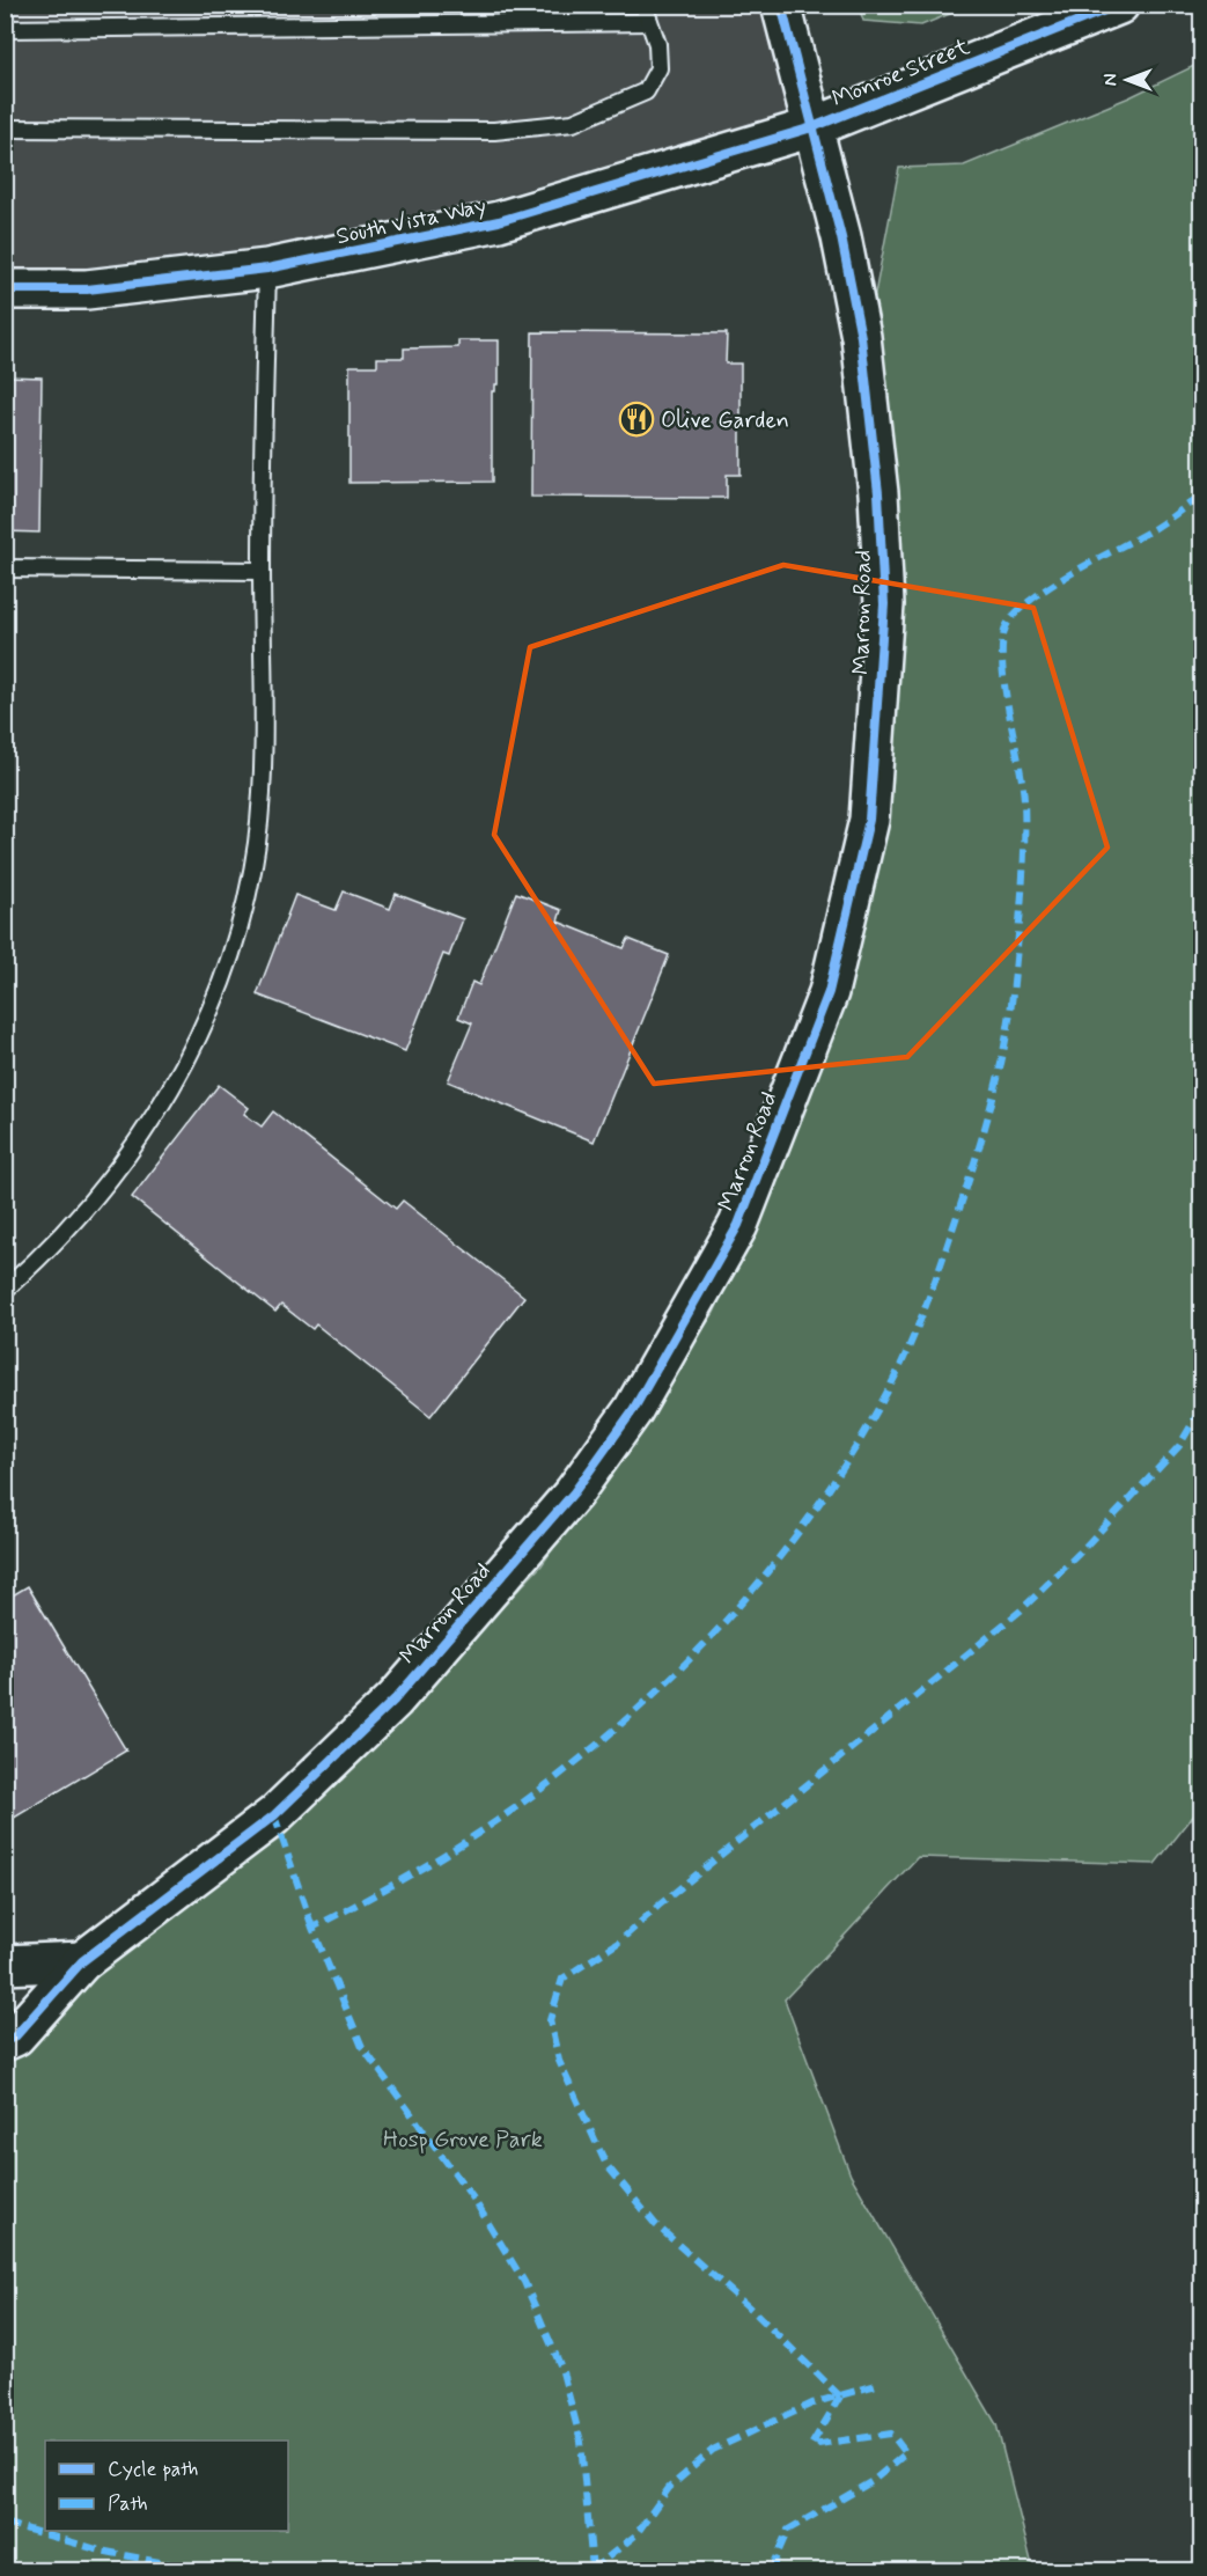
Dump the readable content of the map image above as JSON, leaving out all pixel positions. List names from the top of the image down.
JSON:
{
  "streets": {
    "main road": ["Monroe Street", "South Vista Way", "Marron Road"]
  },
  "crossings": [
    ["Monroe Street", "South Vista Way"],
    ["Monroe Street", "Marron Road"],
    ["South Vista Way", "Marron Road"]
  ],
  "parks": ["Hosp Grove Park"],
  "places": {
    "restaurant": ["Olive Garden"]
  },
  "legend": ["Cycle path", "Path"],
  "north": "left"
}
